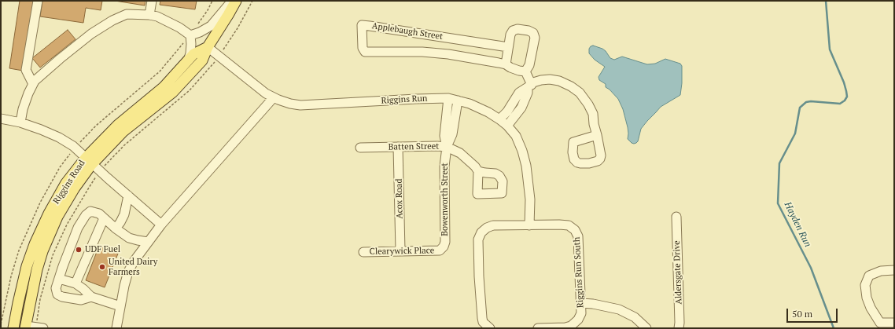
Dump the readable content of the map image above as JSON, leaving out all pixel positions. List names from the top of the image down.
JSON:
{
  "streets": {
    "main road": ["Riggins Road"],
    "street": [
      "Applebaugh Street",
      "Riggins Run",
      "Batten Street",
      "Acox Road",
      "Bowenworth Street",
      "Clearywick Place",
      "Riggins Run South",
      "Aldersgate Drive"
    ]
  },
  "crossings": [
    ["Riggins Run", "Riggins Road"],
    ["Riggins Run", "Bowenworth Street"],
    ["Riggins Run", "Riggins Run South"],
    ["Batten Street", "Acox Road"],
    ["Batten Street", "Bowenworth Street"],
    ["Acox Road", "Clearywick Place"],
    ["Bowenworth Street", "Clearywick Place"]
  ],
  "water": ["Hayden Run"],
  "places": ["UDF Fuel", "United Dairy Farmers"],
  "scale_bar": "50 m"
}
